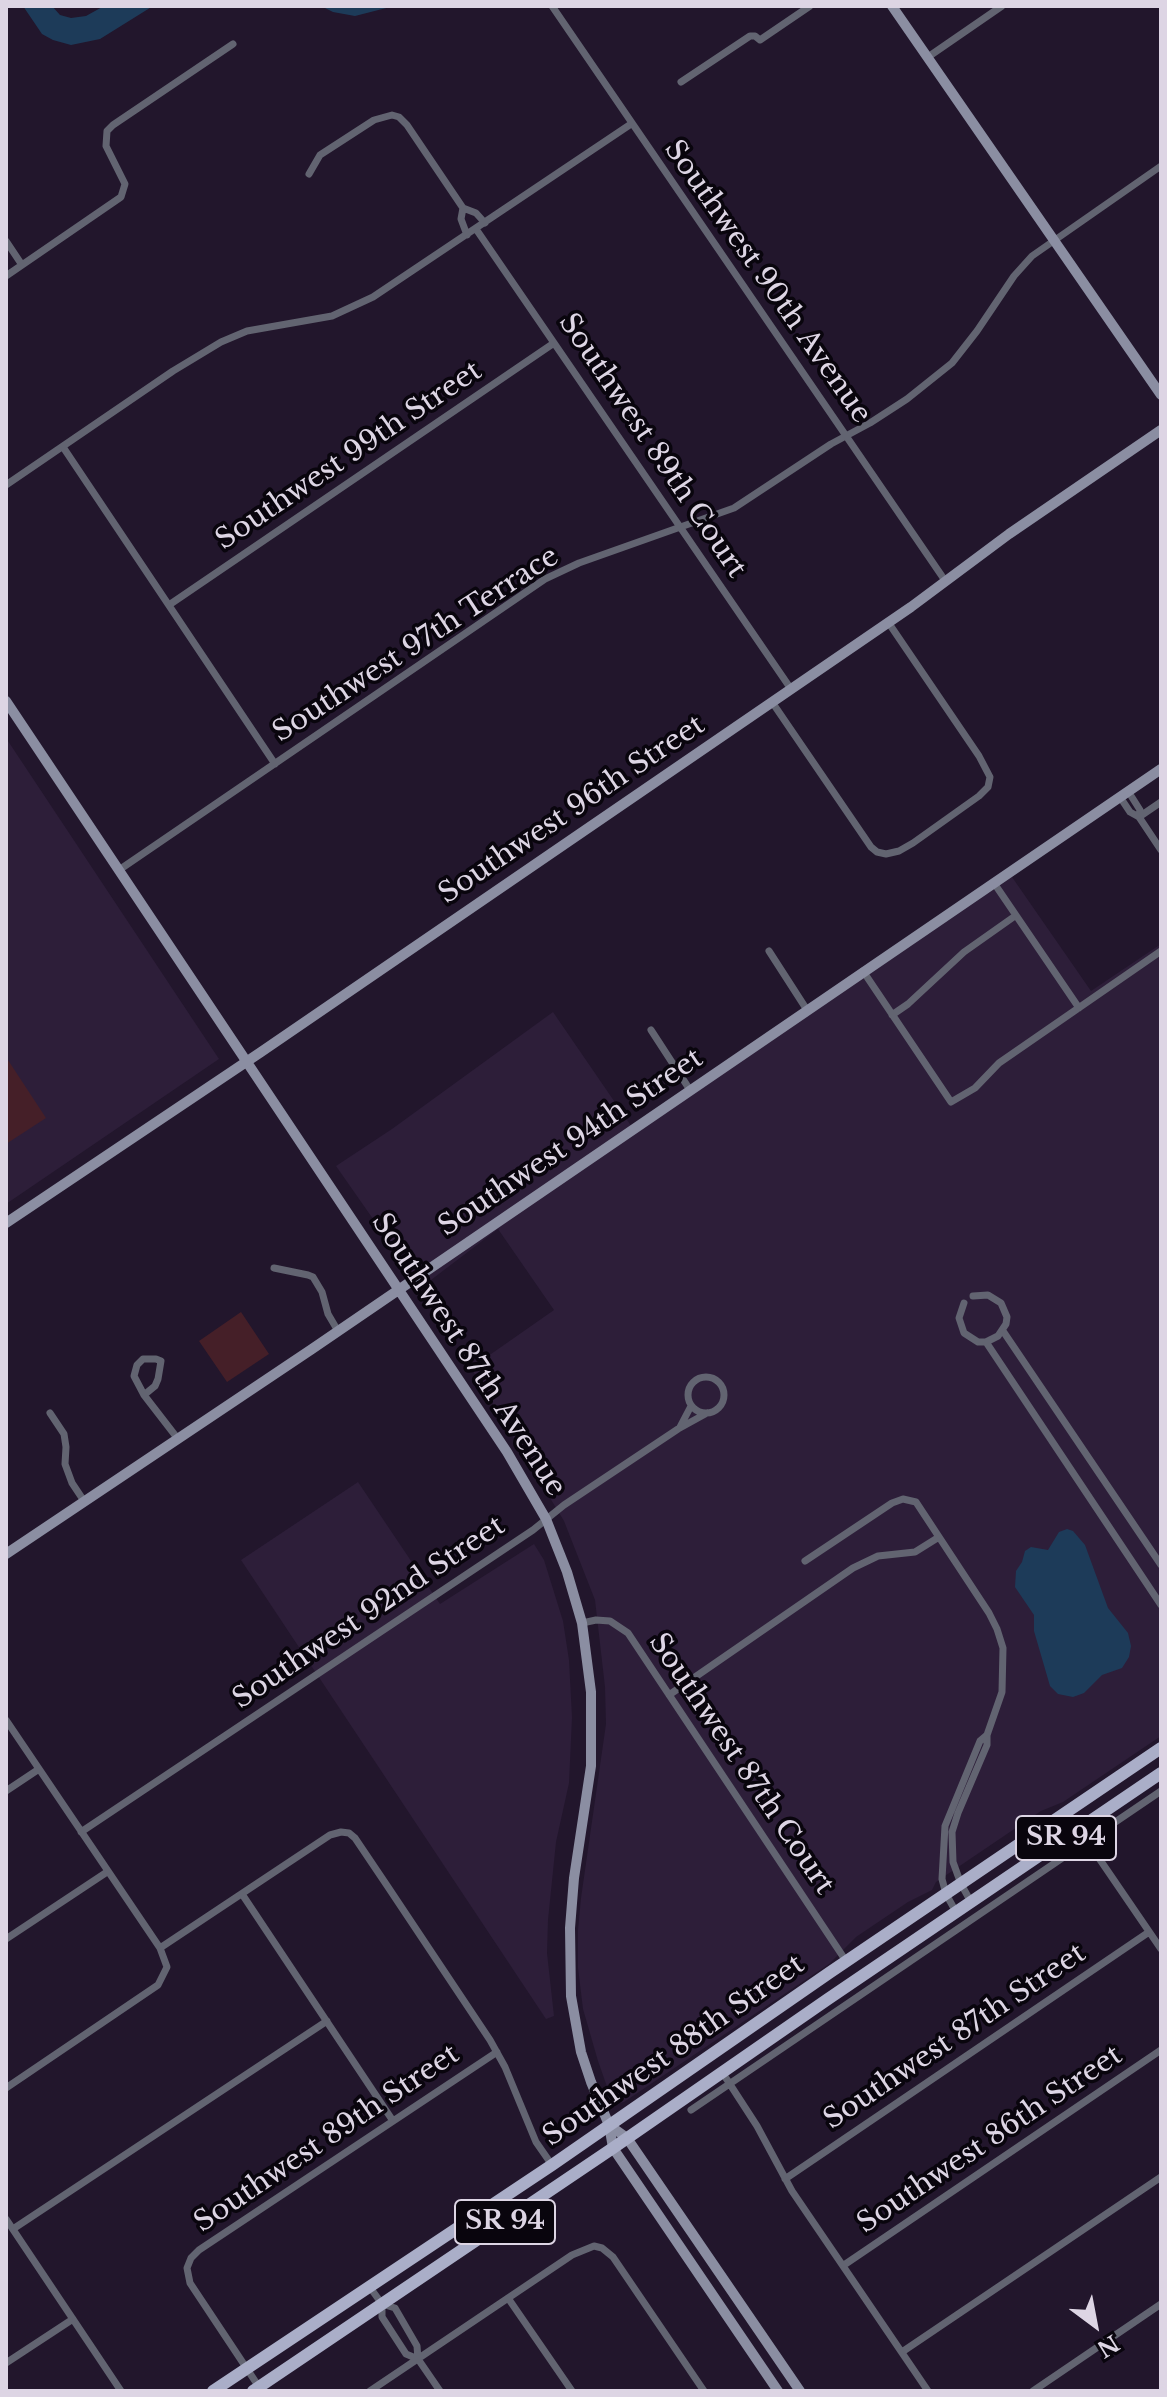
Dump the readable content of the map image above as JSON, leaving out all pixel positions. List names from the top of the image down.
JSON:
{
  "streets": {
    "main road": ["SR 94", "Southwest 88th Street"],
    "street": [
      "Southwest 90th Avenue",
      "Southwest 89th Court",
      "Southwest 99th Street",
      "Southwest 97th Terrace",
      "Southwest 96th Street",
      "Southwest 94th Street",
      "Southwest 87th Avenue",
      "Southwest 92nd Street",
      "Southwest 87th Court",
      "Southwest 87th Street",
      "Southwest 89th Street",
      "Southwest 86th Street"
    ]
  },
  "crossings": [
    ["Southwest 90th Avenue", "Southwest 97th Terrace"],
    ["Southwest 90th Avenue", "Southwest 96th Street"],
    ["Southwest 89th Court", "Southwest 99th Street"],
    ["Southwest 89th Court", "Southwest 97th Terrace"],
    ["Southwest 89th Court", "Southwest 96th Street"],
    ["Southwest 97th Terrace", "Southwest 87th Avenue"],
    ["Southwest 96th Street", "Southwest 87th Avenue"],
    ["Southwest 94th Street", "Southwest 87th Avenue"],
    ["Southwest 87th Avenue", "Southwest 92nd Street"],
    ["Southwest 87th Avenue", "Southwest 87th Court"],
    ["Southwest 87th Avenue", "Southwest 88th Street"],
    ["Southwest 87th Court", "Southwest 88th Street"],
    ["Southwest 88th Street", "Southwest 89th Street"]
  ],
  "north": "bottom right"
}
